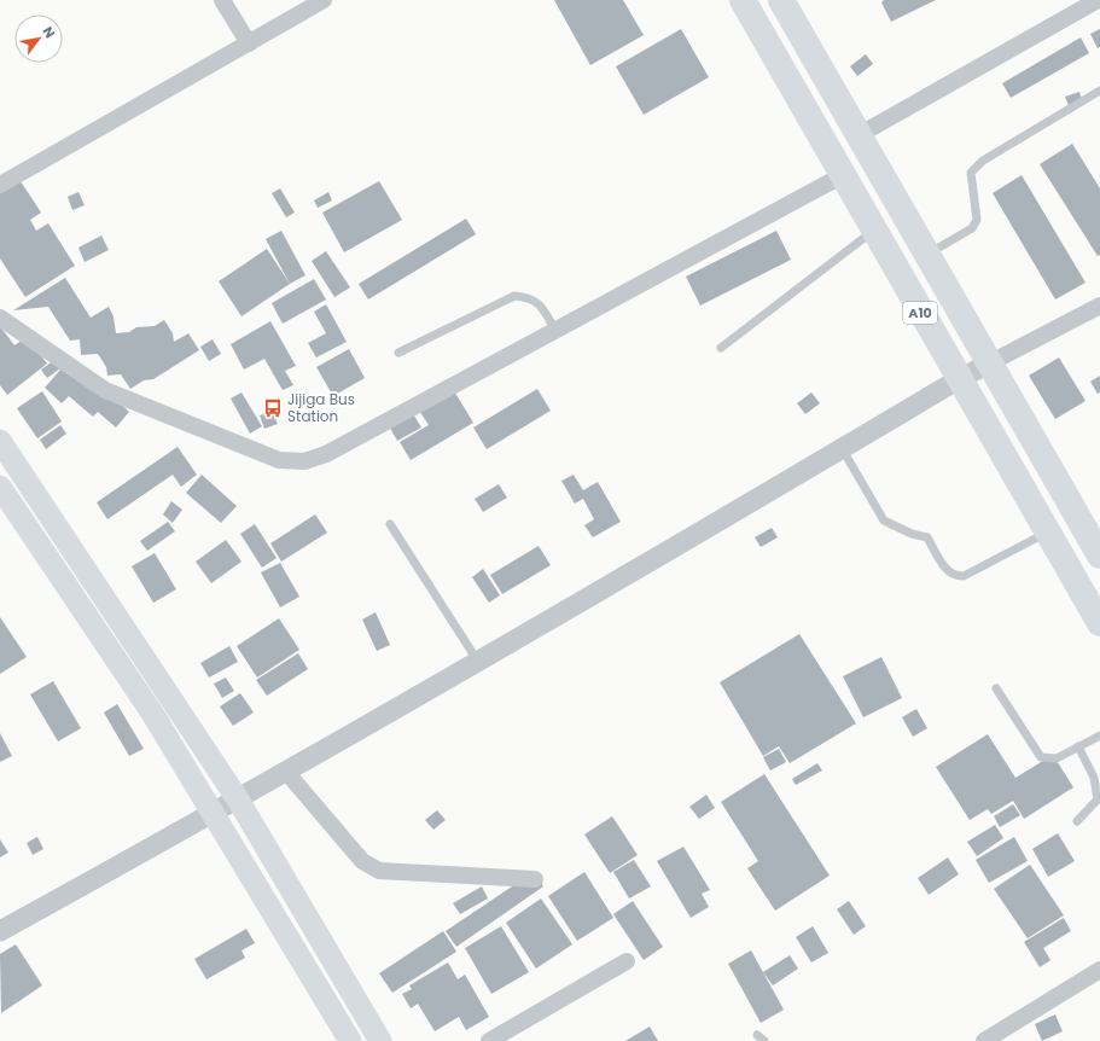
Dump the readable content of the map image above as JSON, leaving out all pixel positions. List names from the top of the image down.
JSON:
{
  "streets": {
    "highway": ["A10"]
  },
  "places": {
    "bus stop": ["Jijiga Bus Station"]
  },
  "north": "top right"
}
